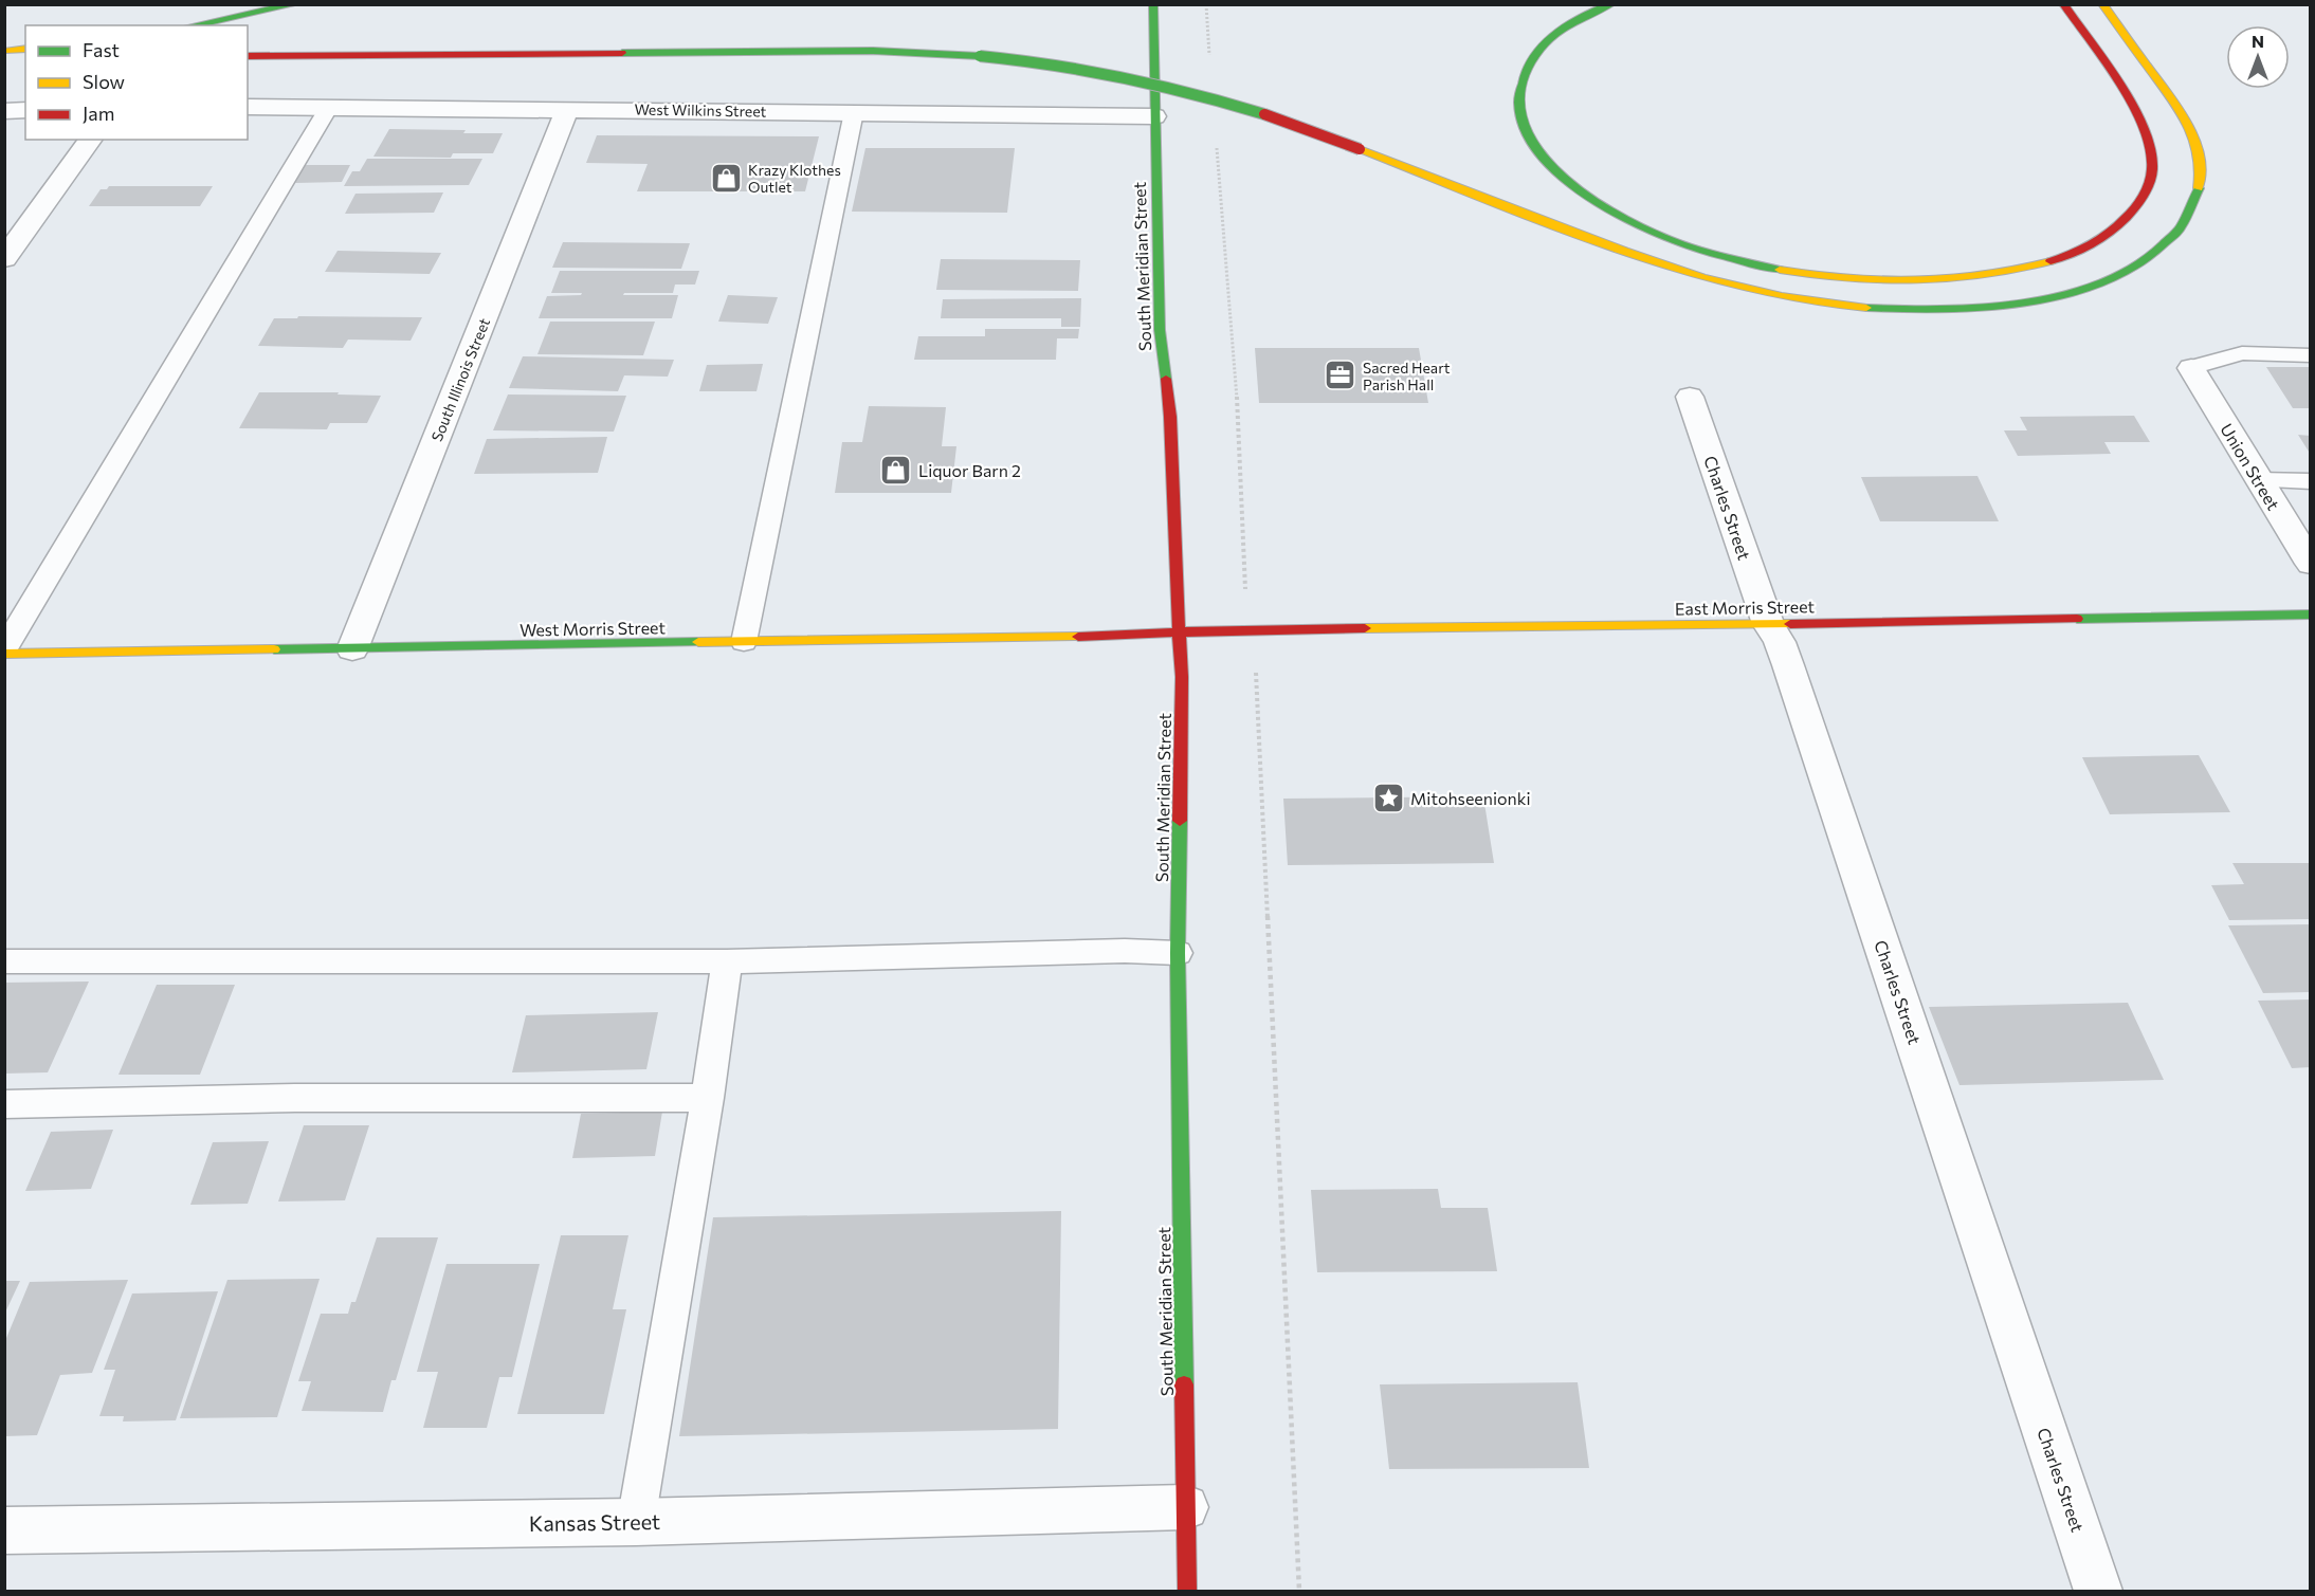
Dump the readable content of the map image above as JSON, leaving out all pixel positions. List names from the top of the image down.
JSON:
{
  "streets": {
    "main road": ["South Meridian Street", "East Morris Street", "West Morris Street"],
    "street": [
      "West Wilkins Street",
      "South Illinois Street",
      "Union Street",
      "Charles Street",
      "Kansas Street"
    ]
  },
  "crossings": [
    ["West Wilkins Street", "South Meridian Street"],
    ["West Wilkins Street", "South Illinois Street"],
    ["South Meridian Street", "East Morris Street"],
    ["South Meridian Street", "West Morris Street"],
    ["South Meridian Street", "Kansas Street"],
    ["South Illinois Street", "West Morris Street"],
    ["Charles Street", "East Morris Street"],
    ["East Morris Street", "West Morris Street"]
  ],
  "places": {
    "shop": ["Krazy Klothes Outlet", "Liquor Barn 2"],
    "office": ["Sacred Heart Parish Hall"],
    "place": ["Mitohseenionki"]
  },
  "legend": ["Fast", "Slow", "Jam"],
  "north": "top"
}
